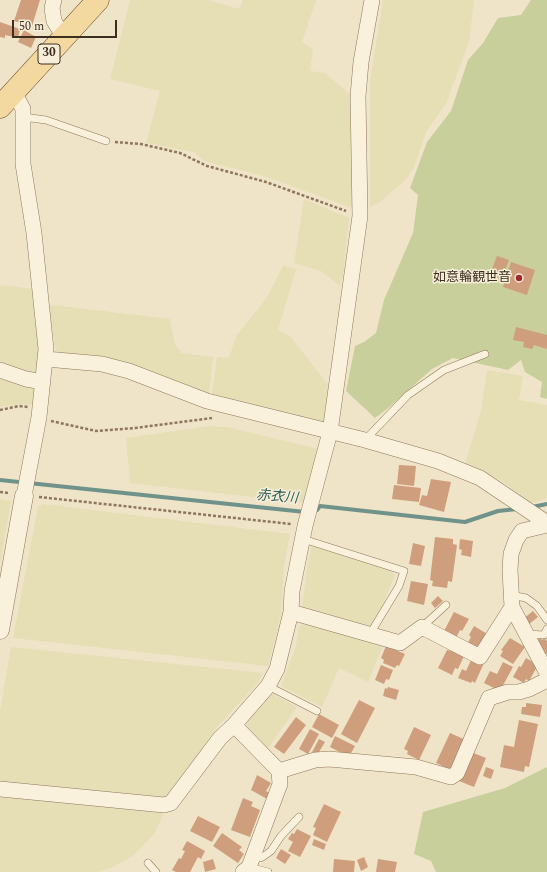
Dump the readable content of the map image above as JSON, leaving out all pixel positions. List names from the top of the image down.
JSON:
{
  "streets": {
    "main road": ["30"]
  },
  "water": ["赤衣川"],
  "places": ["如意輪観世音"],
  "scale_bar": "50 m"
}
